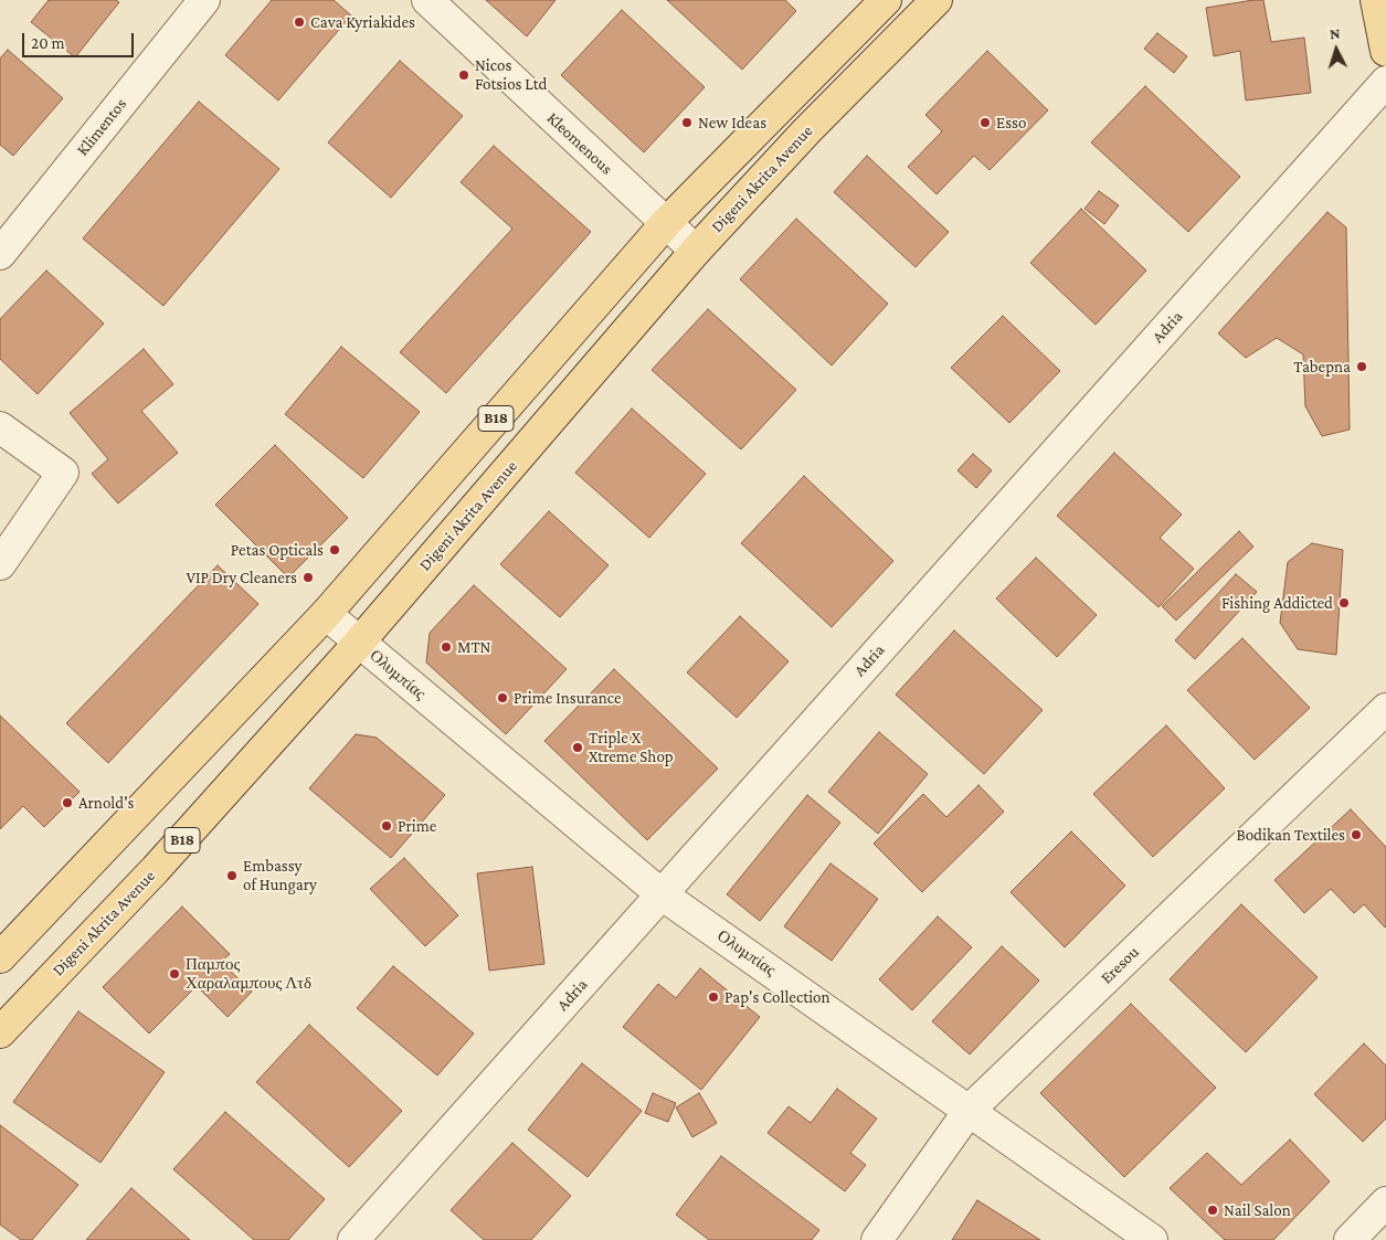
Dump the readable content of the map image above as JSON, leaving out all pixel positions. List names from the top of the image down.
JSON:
{
  "streets": {
    "main road": ["Digeni Akrita Avenue", "B18"],
    "street": [
      "Klimentos",
      "Kleomenous",
      "Adria",
      "Ολυμπίας",
      "Eresou"
    ]
  },
  "crossings": [
    ["Kleomenous", "Digeni Akrita Avenue"],
    ["Kleomenous", "B18"],
    ["Digeni Akrita Avenue", "Ολυμπίας"],
    ["Adria", "Ολυμπίας"],
    ["B18", "Ολυμπίας"],
    ["Ολυμπίας", "Eresou"]
  ],
  "places": [
    "Cava Kyriakides",
    "Nicos Fotsios Ltd",
    "New Ideas",
    "Esso",
    "Tabepna",
    "Petas Opticals",
    "VIP Dry Cleaners",
    "Fishing Addicted",
    "MTN",
    "Prime Insurance",
    "Triple X Xtreme Shop",
    "Arnold's",
    "Prime",
    "Bodikan Textiles",
    "Embassy of Hungary",
    "Παμπος Χαραλαμπους Λτδ",
    "Pap's Collection",
    "Nail Salon"
  ],
  "scale_bar": "20 m",
  "north": "top"
}
